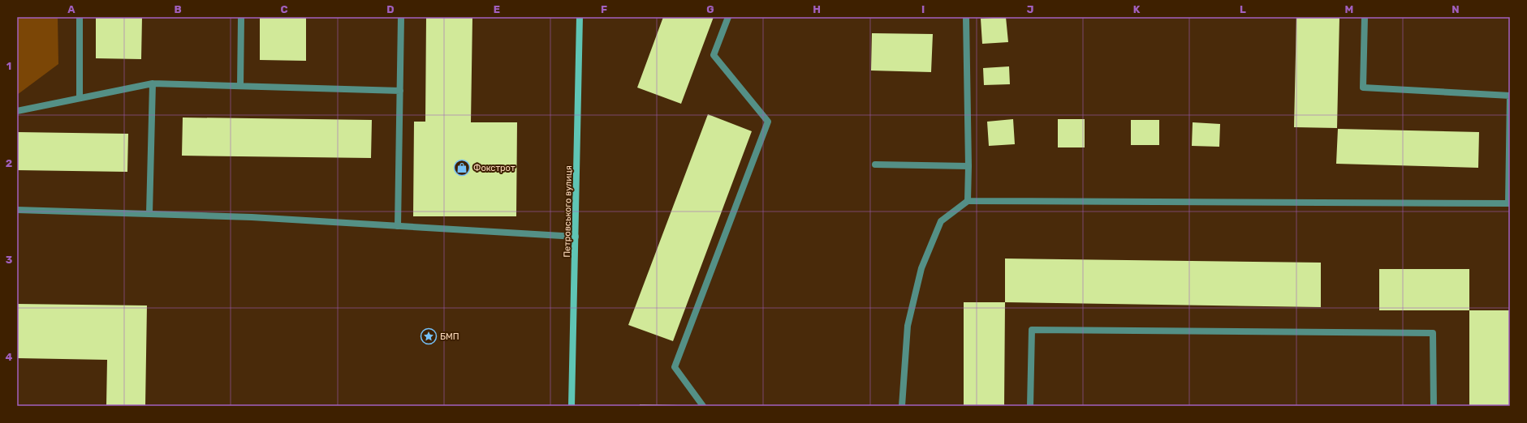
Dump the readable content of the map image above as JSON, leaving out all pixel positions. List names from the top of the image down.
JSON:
{
  "streets": {
    "street": ["Петровського вулиця"]
  },
  "places": {
    "shop": ["Фокстрот"],
    "place": ["БМП"]
  },
  "grid": {
    "columns": [
      "A",
      "B",
      "C",
      "D",
      "E",
      "F",
      "G",
      "H",
      "I",
      "J",
      "K",
      "L",
      "M",
      "N"
    ],
    "rows": [
      "1",
      "2",
      "3",
      "4"
    ]
  }
}
